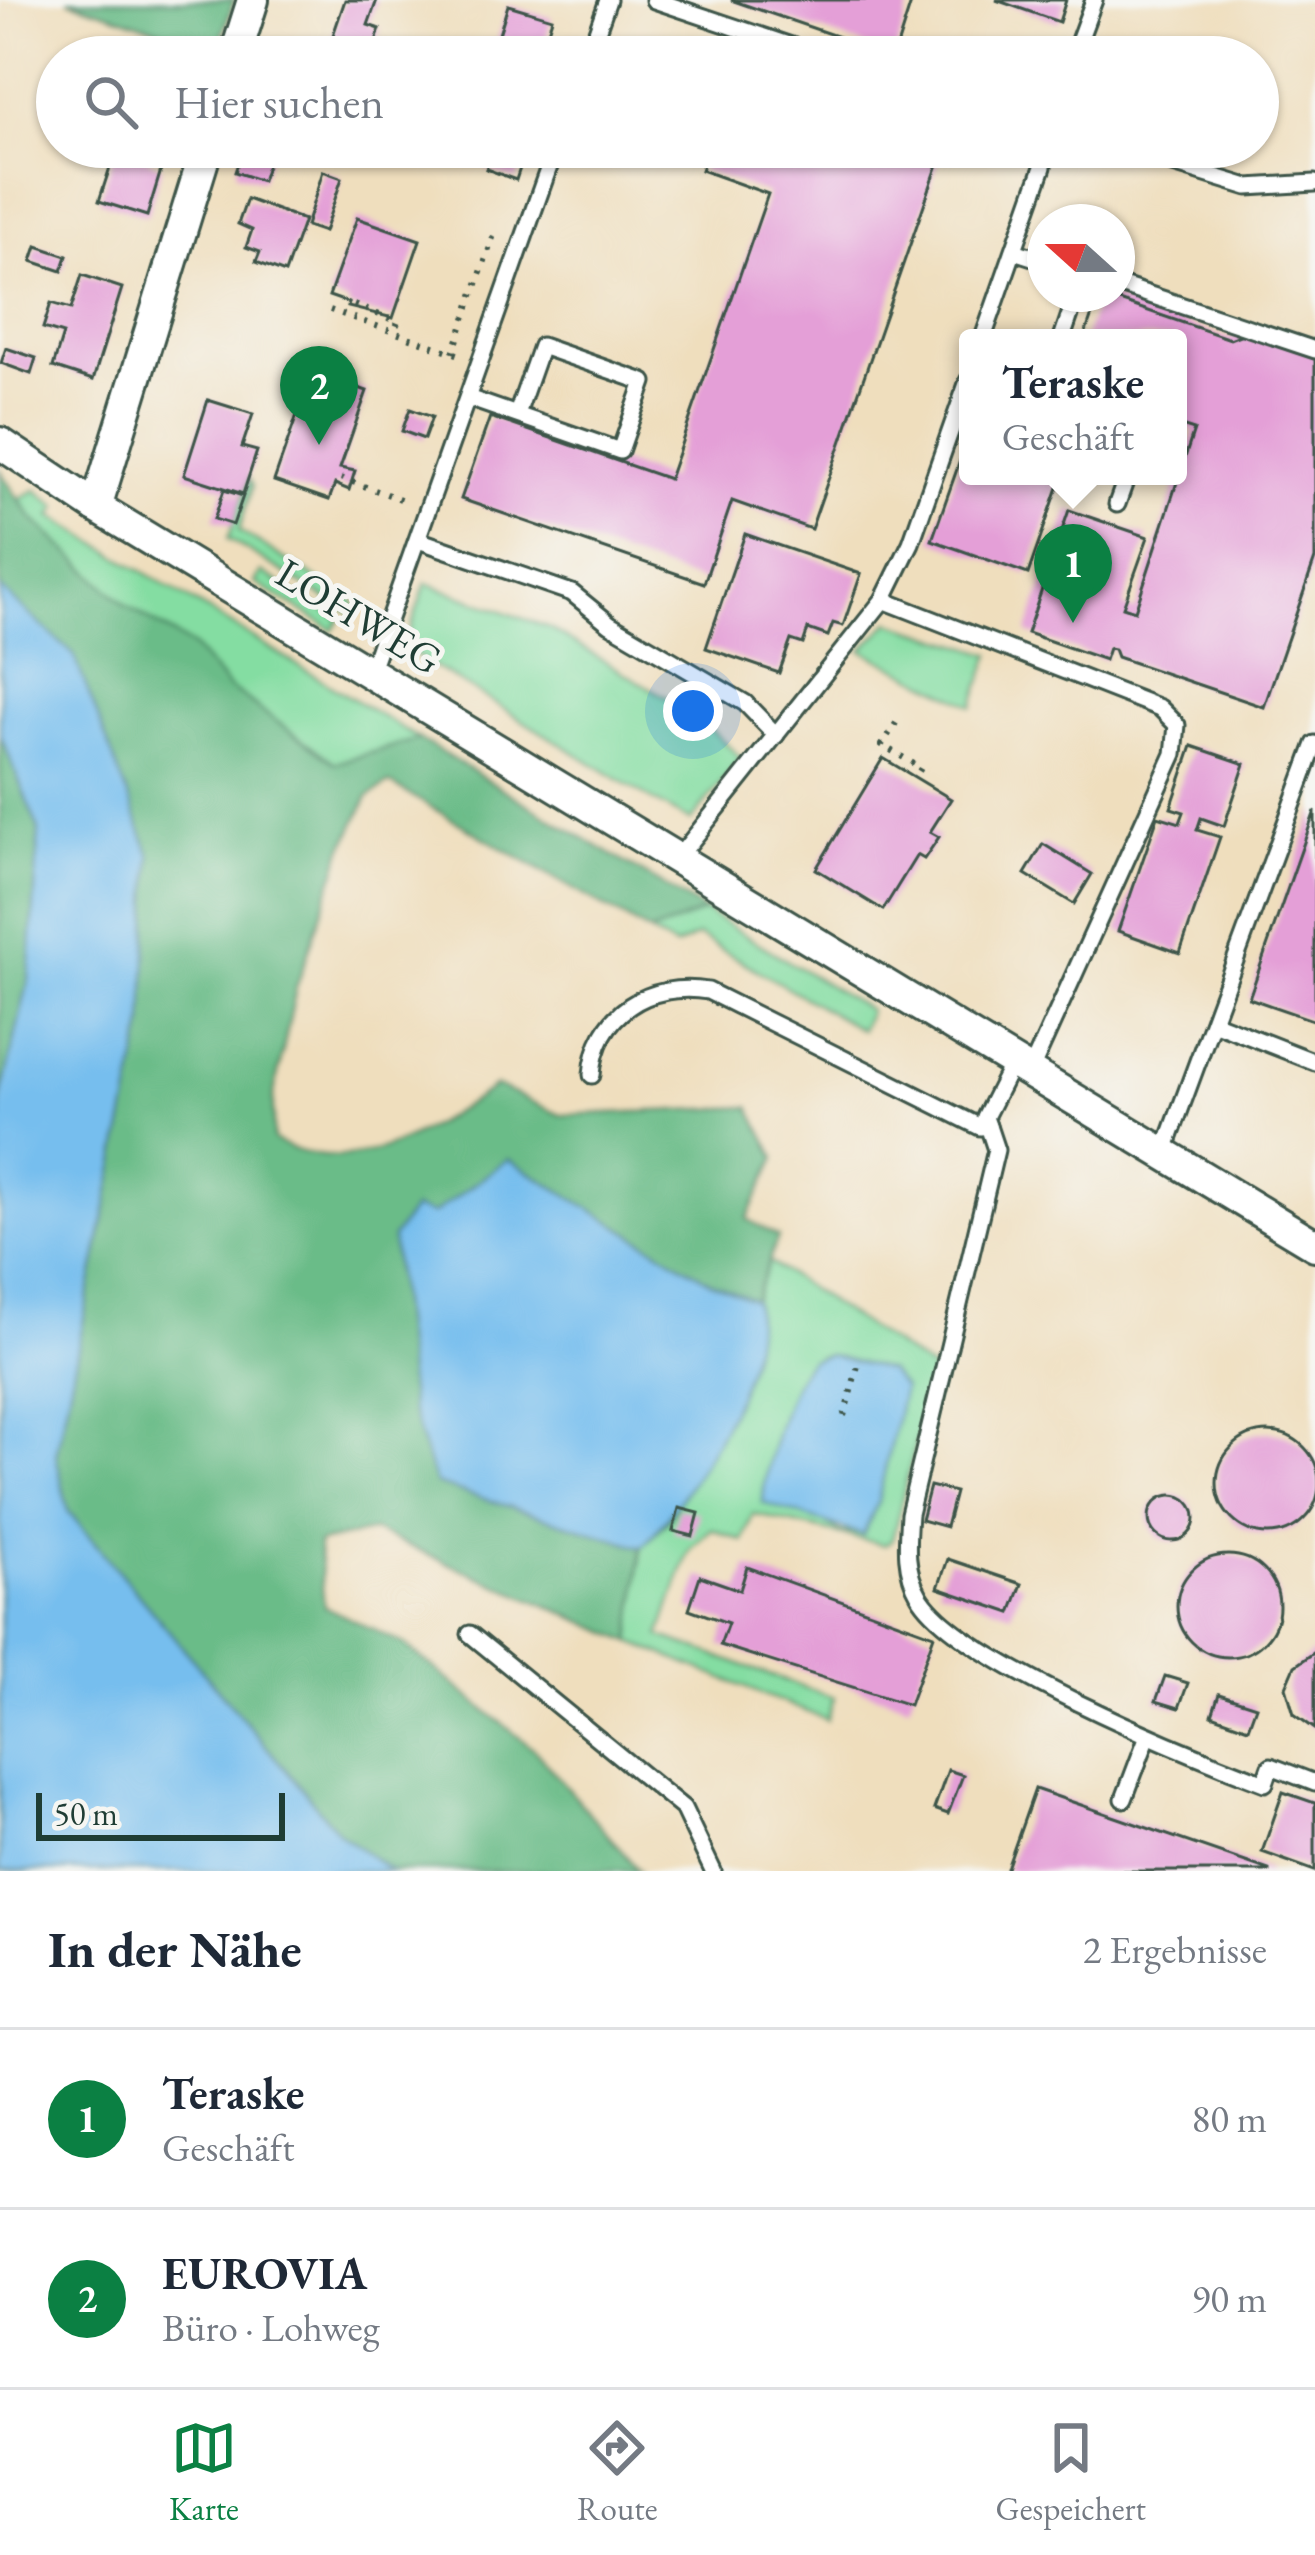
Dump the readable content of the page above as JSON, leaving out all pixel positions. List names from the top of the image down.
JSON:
{
  "streets": {
    "street": ["LOHWEG"]
  },
  "scale_bar": "50 m",
  "north": "left",
  "page": {
    "search": "Hier suchen",
    "popup": ["Teraske", "Geschäft"],
    "pins": ["2", "1"],
    "scale": "50 m",
    "heading": ["In der Nähe", "2 Ergebnisse"],
    "list": [
      {
        "mark": "1",
        "name": "Teraske",
        "note": "Geschäft",
        "value": "80 m"
      },
      {
        "mark": "2",
        "name": "EUROVIA",
        "note": "Büro · Lohweg",
        "value": "90 m"
      }
    ],
    "nav": ["Karte", "Route", "Gespeichert"]
  }
}
